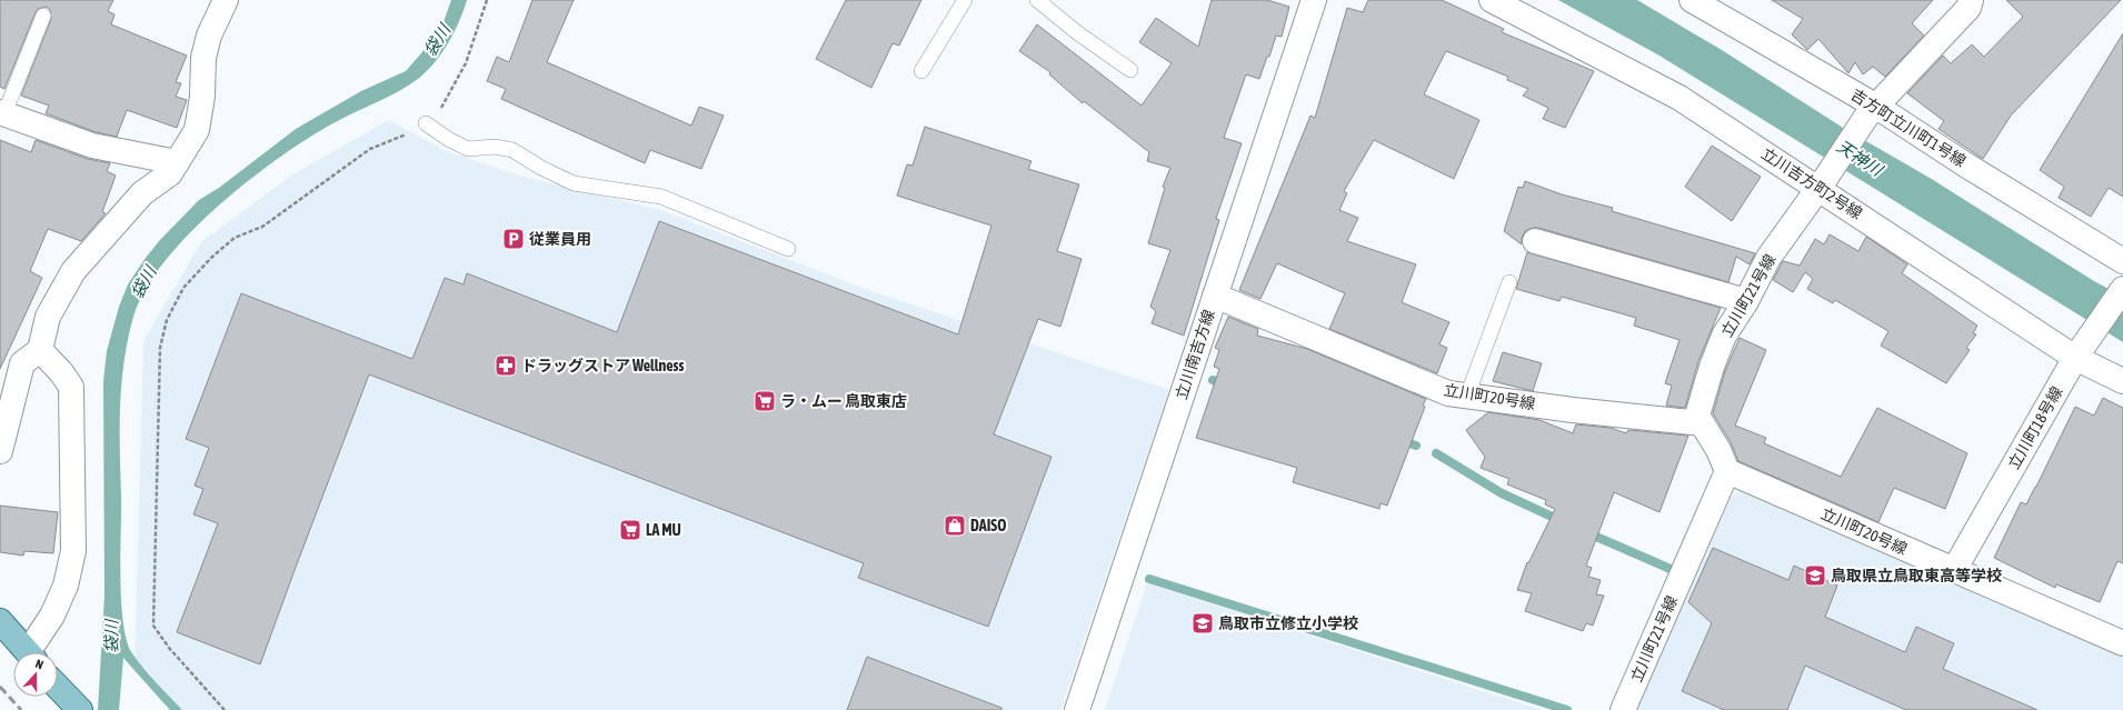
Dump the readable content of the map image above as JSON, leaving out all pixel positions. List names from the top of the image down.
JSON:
{
  "streets": {
    "street": [
      "吉方町立川町1号線",
      "立川吉方町2号線",
      "立川町21号線",
      "立川南吉方線",
      "立川町20号線",
      "立川町18号線"
    ]
  },
  "crossings": [
    ["吉方町立川町1号線", "立川町21号線"],
    ["立川吉方町2号線", "立川町21号線"],
    ["立川吉方町2号線", "立川町18号線"],
    ["立川町21号線", "立川町20号線"],
    ["立川南吉方線", "立川町20号線"],
    ["立川町20号線", "立川町18号線"]
  ],
  "water": ["袋川", "天神川"],
  "places": {
    "parking": ["従業員用"],
    "pharmacy": ["ドラッグストア Wellness"],
    "supermarket": ["ラ・ムー 鳥取東店", "LA MU"],
    "shop": ["DAISO"],
    "school or university": ["鳥取県立鳥取東高等学校", "鳥取市立修立小学校"]
  },
  "north": "top"
}
